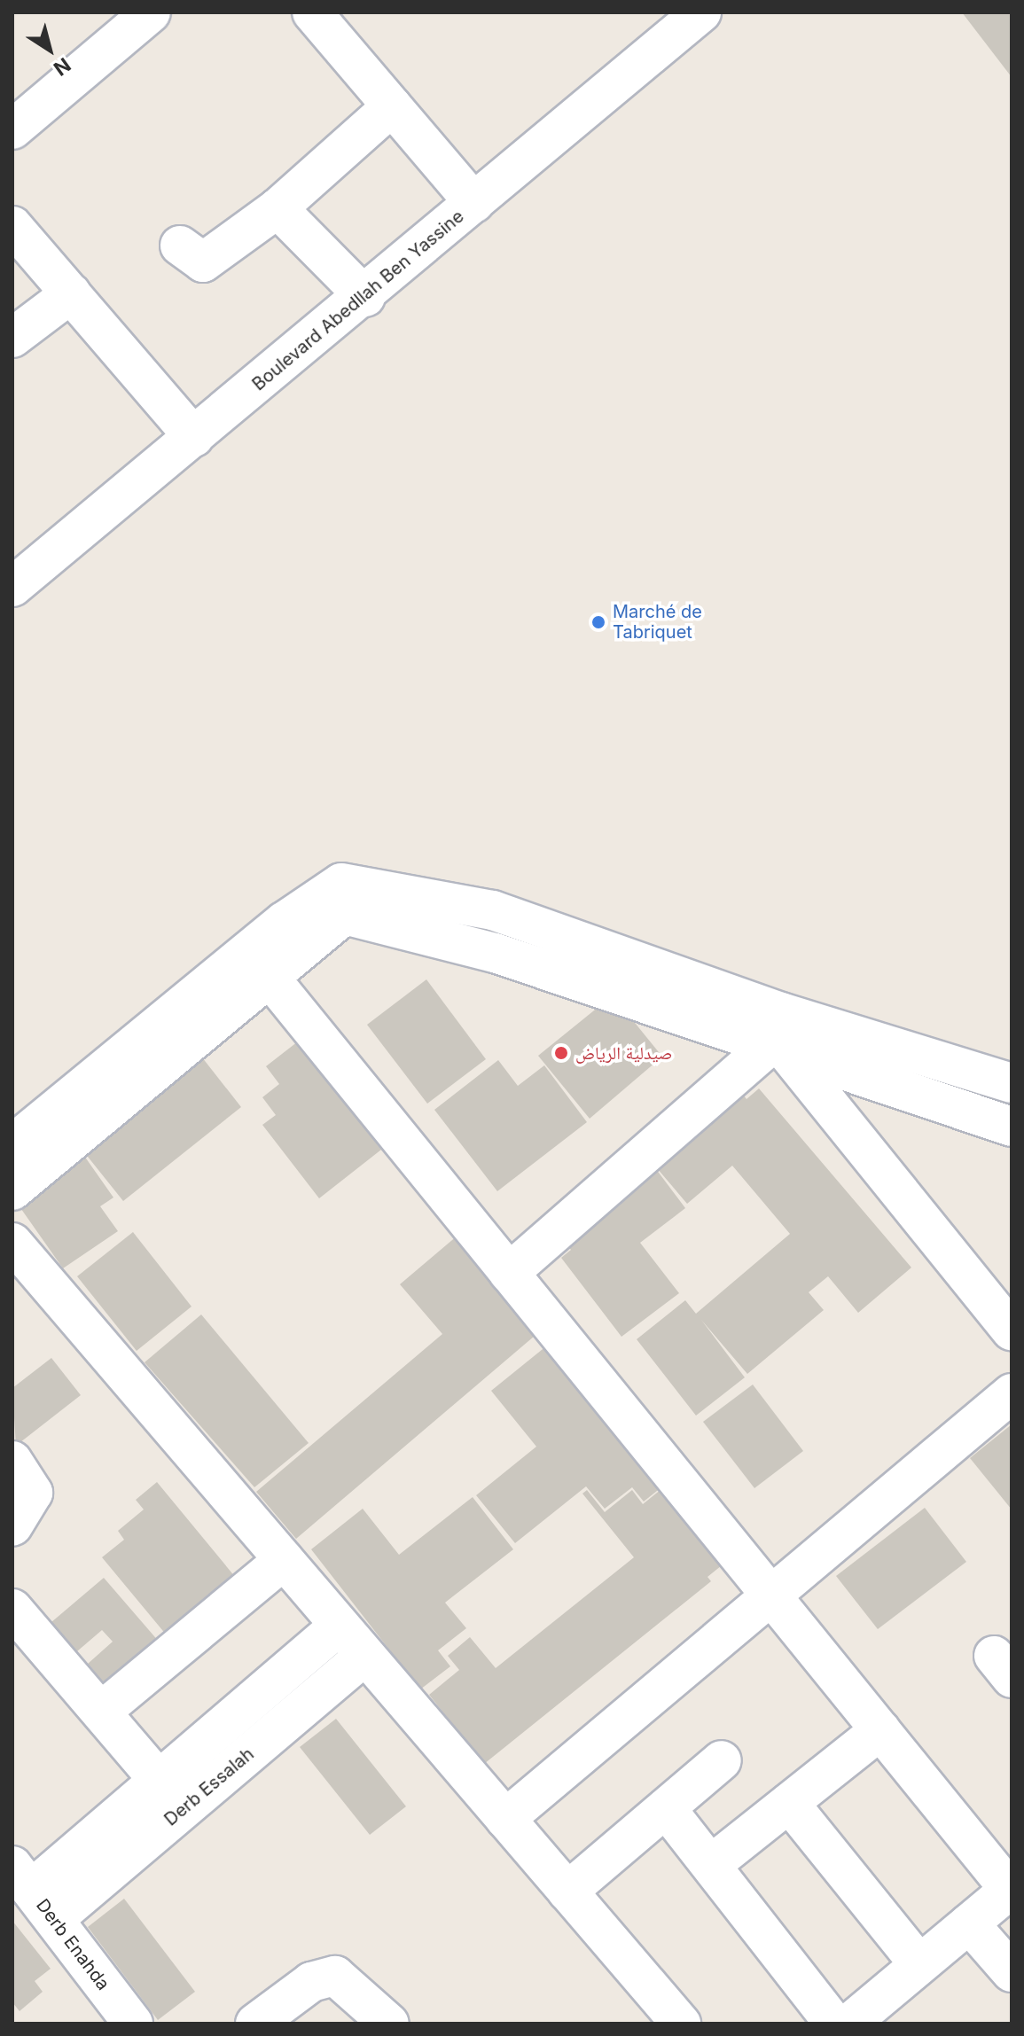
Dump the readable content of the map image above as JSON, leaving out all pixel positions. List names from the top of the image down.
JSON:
{
  "streets": {
    "street": ["Boulevard Abedllah Ben Yassine", "Derb Essalah", "Derb Enahda"]
  },
  "crossings": [
    ["Derb Essalah", "Derb Enahda"]
  ],
  "places": ["Marché de Tabriquet", "صيدلية الرياض"],
  "north": "bottom right"
}
